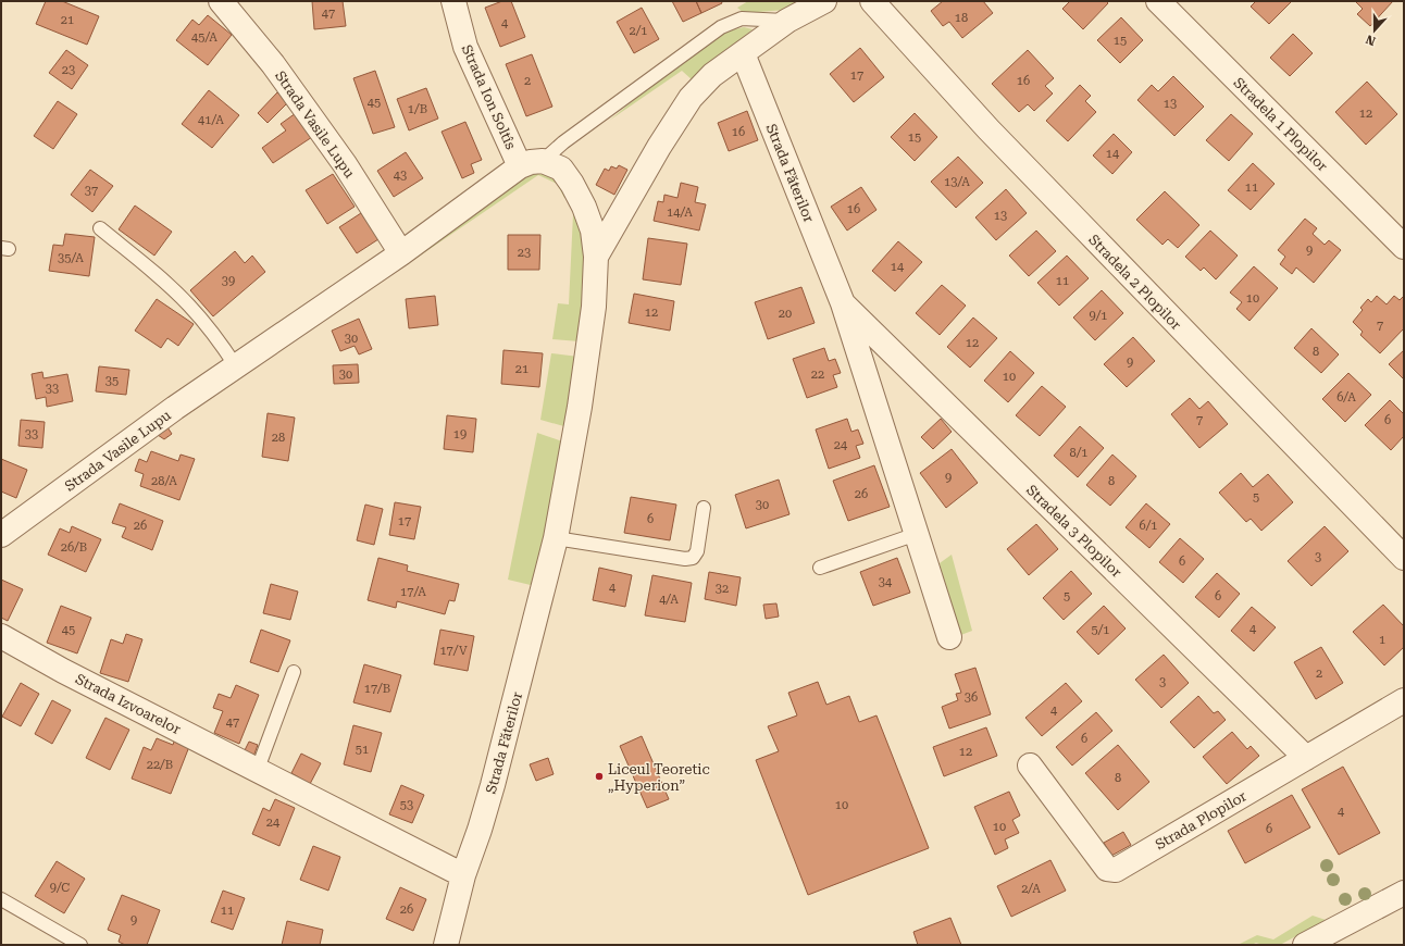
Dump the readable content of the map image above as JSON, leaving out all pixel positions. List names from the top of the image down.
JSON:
{
  "streets": {
    "street": [
      "Strada Ion Soltîs",
      "Strada Vasile Lupu",
      "Stradela 1 Plopilor",
      "Strada Făterilor",
      "Stradela 2 Plopilor",
      "Stradela 3 Plopilor",
      "Strada Izvoarelor",
      "Strada Plopilor"
    ]
  },
  "crossings": [
    ["Strada Ion Soltîs", "Strada Vasile Lupu"],
    ["Strada Ion Soltîs", "Strada Făterilor"],
    ["Strada Vasile Lupu", "Strada Făterilor"],
    ["Strada Făterilor", "Stradela 3 Plopilor"],
    ["Strada Făterilor", "Strada Izvoarelor"],
    ["Stradela 3 Plopilor", "Strada Plopilor"]
  ],
  "places": ["Liceul Teoretic „Hyperion”"],
  "house_numbers": [
    "47",
    "18",
    "21",
    "4",
    "2/1",
    "45/A",
    "15",
    "23",
    "17",
    "2",
    "16",
    "45",
    "13",
    "1/B",
    "12",
    "41/A",
    "16",
    "15",
    "14",
    "43",
    "13/A",
    "11",
    "37",
    "16",
    "14/A",
    "13",
    "9",
    "23",
    "35/A",
    "14",
    "39",
    "11",
    "10",
    "12",
    "20",
    "9/1",
    "7",
    "30",
    "12",
    "8",
    "9",
    "21",
    "30",
    "22",
    "10",
    "35",
    "33",
    "6/A",
    "7",
    "6",
    "33",
    "19",
    "28",
    "24",
    "8/1",
    "9",
    "28/A",
    "8",
    "26",
    "5",
    "30",
    "6",
    "17",
    "26",
    "6/1",
    "26/B",
    "3",
    "6",
    "34",
    "4",
    "32",
    "17/A",
    "5",
    "6",
    "4/A",
    "4",
    "45",
    "5/1",
    "1",
    "17/V",
    "2",
    "3",
    "17/B",
    "36",
    "4",
    "47",
    "6",
    "51",
    "12",
    "22/B",
    "8",
    "53",
    "10",
    "4",
    "24",
    "10",
    "6",
    "9/C",
    "2/A",
    "26",
    "11",
    "9"
  ],
  "north": "bottom"
}
